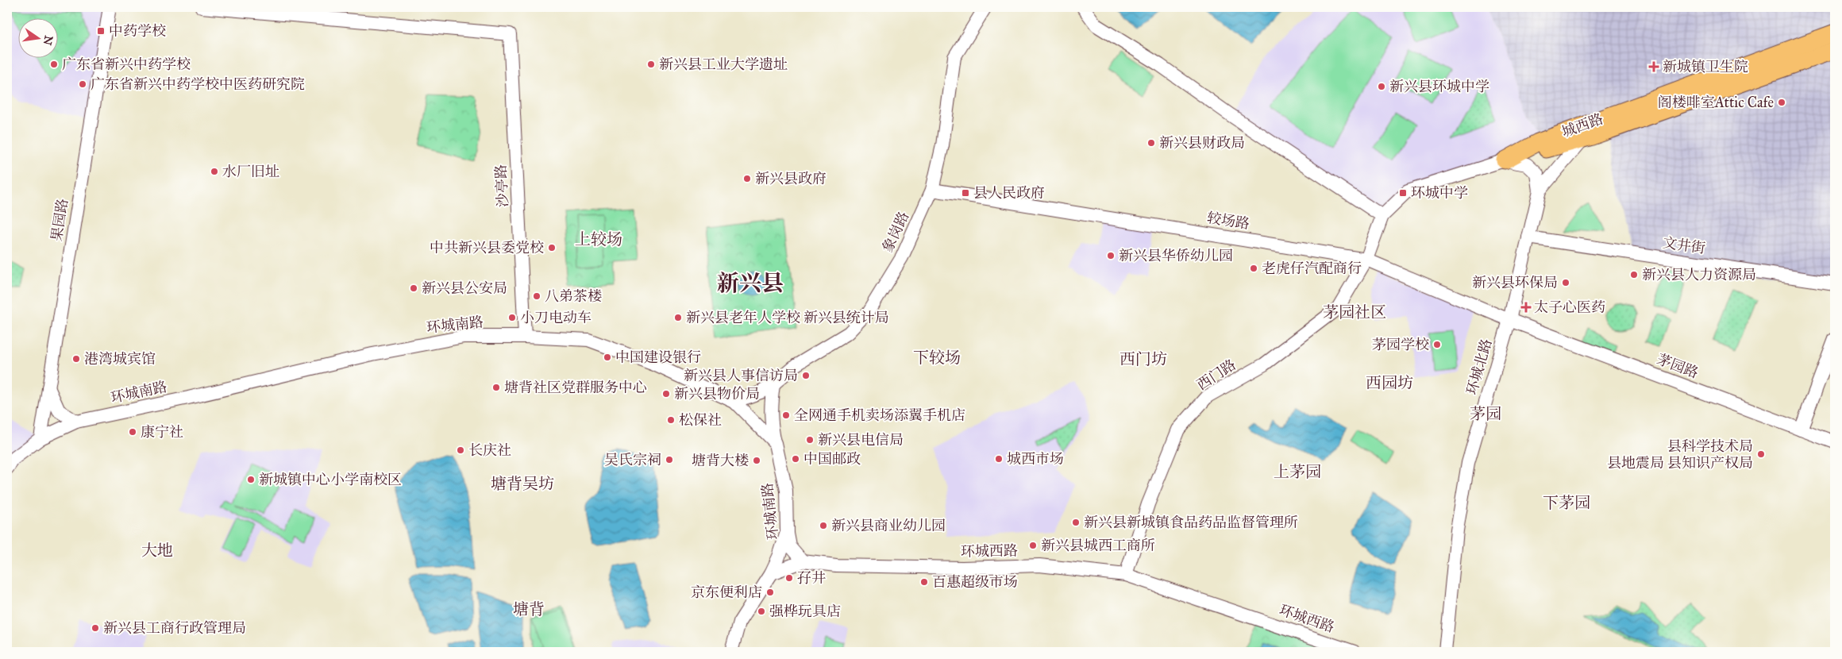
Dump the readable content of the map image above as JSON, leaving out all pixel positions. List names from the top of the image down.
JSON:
{
  "streets": {
    "main road": ["城西路"],
    "street": [
      "沙亭路",
      "果园路",
      "较场路",
      "象岗路",
      "文井街",
      "环城南路",
      "茅园路",
      "环城北路",
      "西门路",
      "环城西路"
    ]
  },
  "crossings": [
    ["城西路", "较场路"],
    ["城西路", "环城北路"],
    ["城西路", "西门路"],
    ["沙亭路", "环城南路"],
    ["果园路", "环城南路"],
    ["较场路", "象岗路"],
    ["较场路", "茅园路"],
    ["较场路", "环城北路"],
    ["较场路", "西门路"],
    ["象岗路", "环城南路"],
    ["文井街", "环城北路"],
    ["环城南路", "环城西路"],
    ["茅园路", "环城北路"],
    ["西门路", "环城西路"]
  ],
  "districts": [
    "上较场",
    "新兴县",
    "茅园社区",
    "下较场",
    "西门坊",
    "西园坊",
    "茅园",
    "上茅园",
    "塘背吴坊",
    "下茅园",
    "大地",
    "塘背"
  ],
  "places": {
    "transit": ["中药学校", "县人民政府", "环城中学"],
    "other": [
      "广东省新兴中药学校",
      "新兴县工业大学遗址",
      "广东省新兴中药学校中医药研究院",
      "新兴县环城中学",
      "阁楼啡室Attic Cafe",
      "新兴县财政局",
      "水厂旧址",
      "新兴县政府",
      "中共新兴县委党校",
      "新兴县华侨幼儿园",
      "老虎仔汽配商行",
      "新兴县人力资源局",
      "新兴县环保局",
      "新兴县公安局",
      "八弟茶楼",
      "小刀电动车",
      "新兴县老年人学校 新兴县统计局",
      "茅园学校",
      "中国建设银行",
      "港湾城宾馆",
      "新兴县人事信访局",
      "塘背社区党群服务中心",
      "新兴县物价局",
      "全网通手机卖场添翼手机店",
      "松保社",
      "康宁社",
      "新兴县电信局",
      "长庆社",
      "县科学技术局 县地震局 县知识产权局",
      "中国邮政",
      "城西市场",
      "吴氏宗祠",
      "塘背大楼",
      "新城镇中心小学南校区",
      "新兴县新城镇食品药品监督管理所",
      "新兴县商业幼儿园",
      "新兴县城西工商所",
      "孖井",
      "百惠超级市场",
      "京东便利店",
      "强桦玩具店",
      "新兴县工商行政管理局"
    ],
    "health": ["新城镇卫生院", "太子心医药"]
  },
  "north": "right"
}
